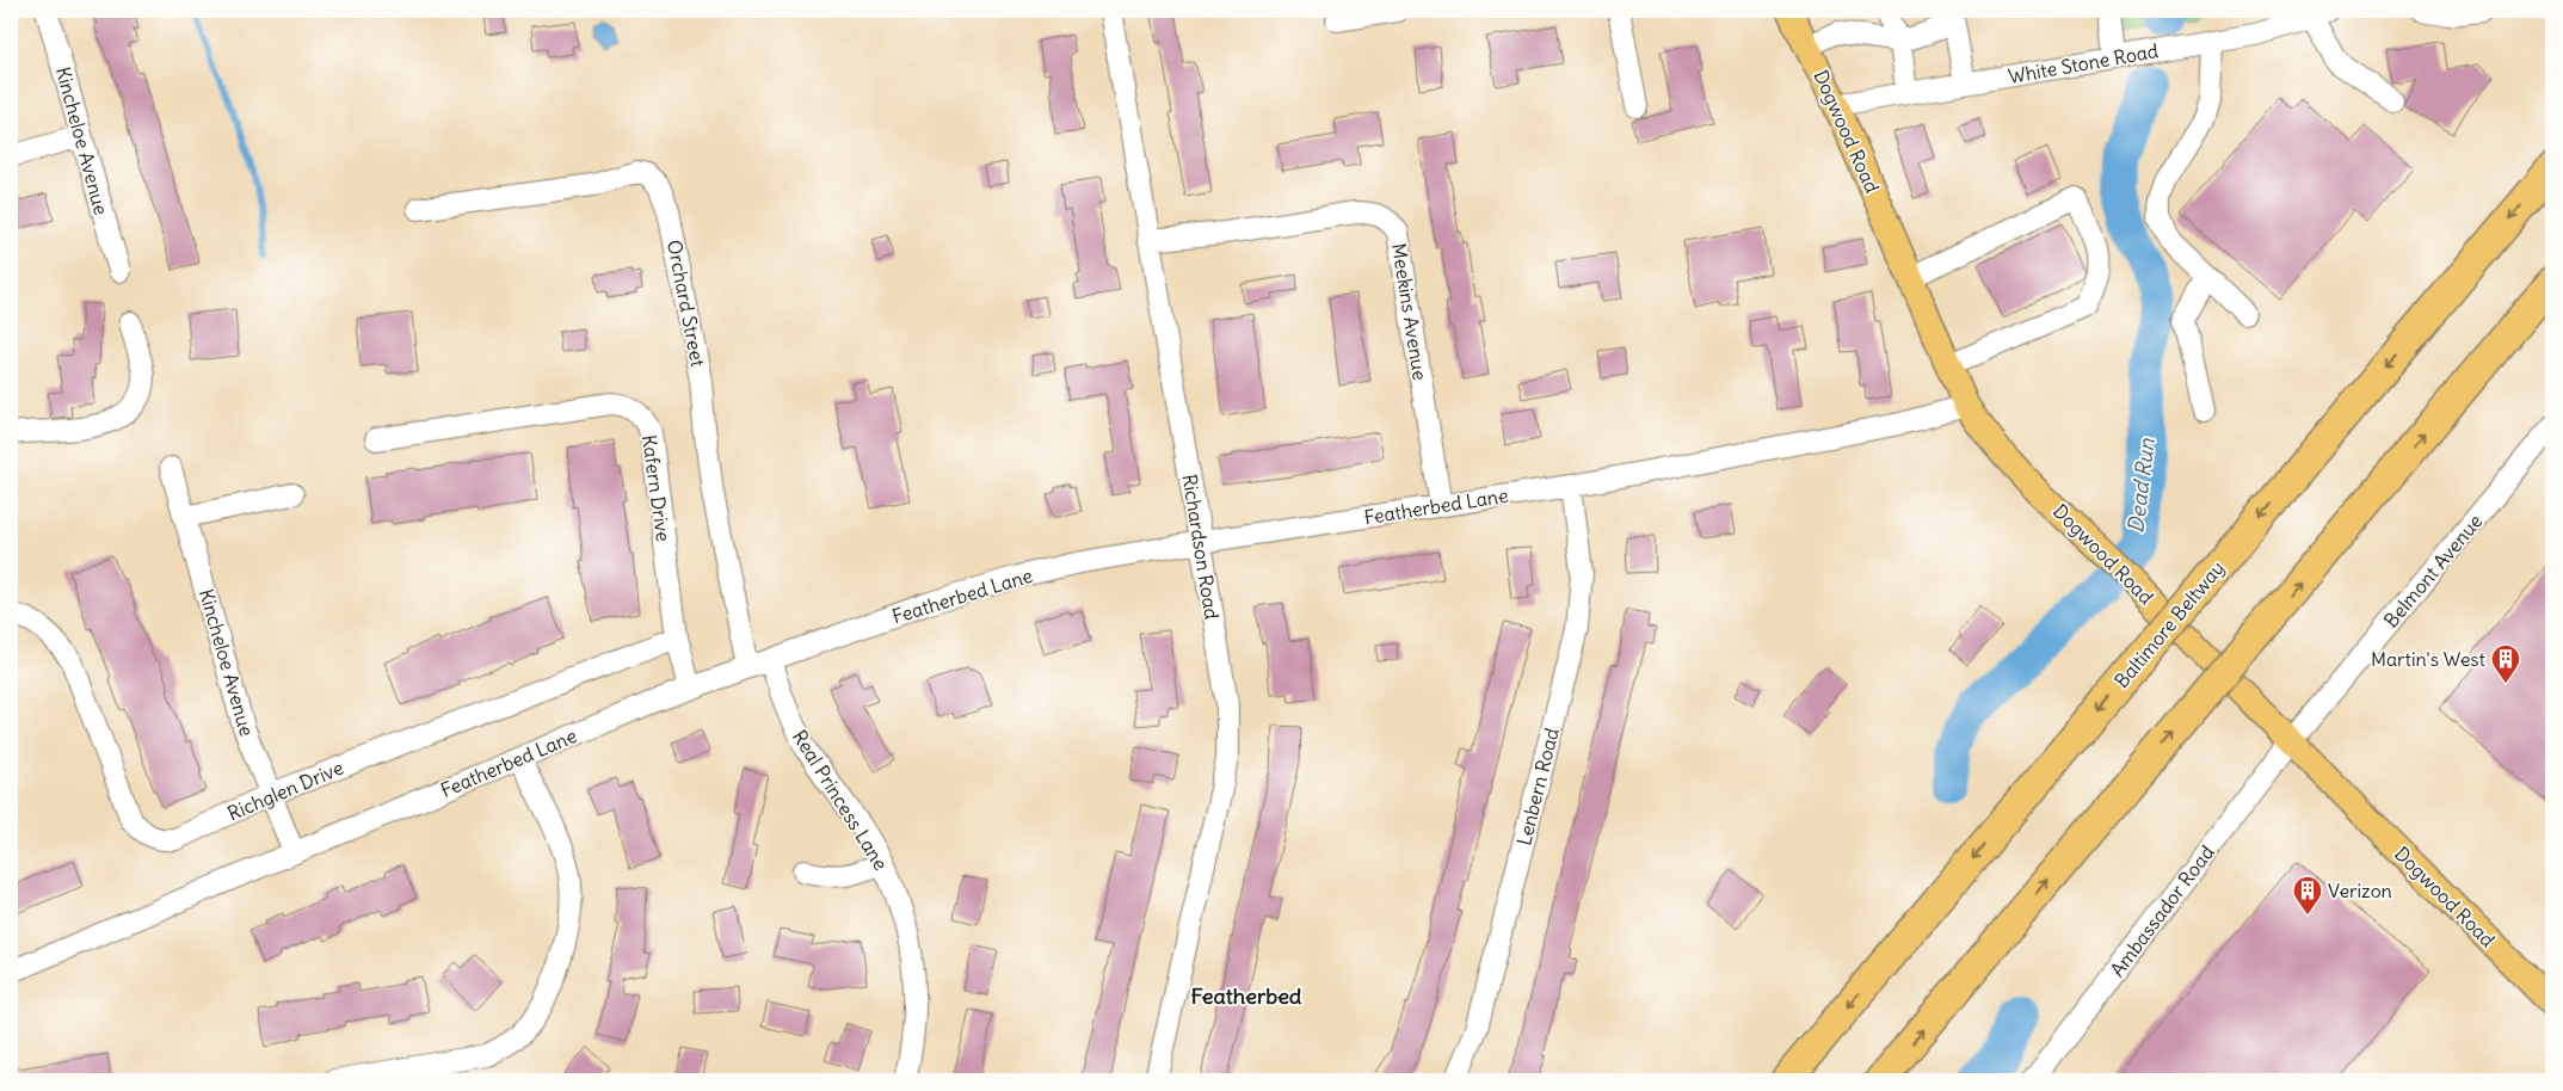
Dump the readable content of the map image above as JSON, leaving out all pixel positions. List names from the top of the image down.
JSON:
{
  "streets": {
    "highway": ["Baltimore Beltway"],
    "main road": ["Dogwood Road"],
    "street": [
      "White Stone Road",
      "Kincheloe Avenue",
      "Orchard Street",
      "Meekins Avenue",
      "Kafern Drive",
      "Featherbed Lane",
      "Richardson Road",
      "Belmont Avenue",
      "Lenbern Road",
      "Richglen Drive",
      "Real Princess Lane",
      "Ambassador Road"
    ]
  },
  "crossings": [
    ["White Stone Road", "Dogwood Road"],
    ["Dogwood Road", "Featherbed Lane"],
    ["Dogwood Road", "Belmont Avenue"],
    ["Dogwood Road", "Ambassador Road"],
    ["Kincheloe Avenue", "Featherbed Lane"],
    ["Kincheloe Avenue", "Richglen Drive"],
    ["Orchard Street", "Featherbed Lane"],
    ["Meekins Avenue", "Featherbed Lane"],
    ["Meekins Avenue", "Richardson Road"],
    ["Kafern Drive", "Featherbed Lane"],
    ["Kafern Drive", "Richglen Drive"],
    ["Featherbed Lane", "Richardson Road"],
    ["Featherbed Lane", "Lenbern Road"],
    ["Featherbed Lane", "Real Princess Lane"],
    ["Belmont Avenue", "Ambassador Road"]
  ],
  "districts": ["Featherbed"],
  "water": ["Dead Run"],
  "places": {
    "building": ["Martin's West", "Verizon"]
  }
}
